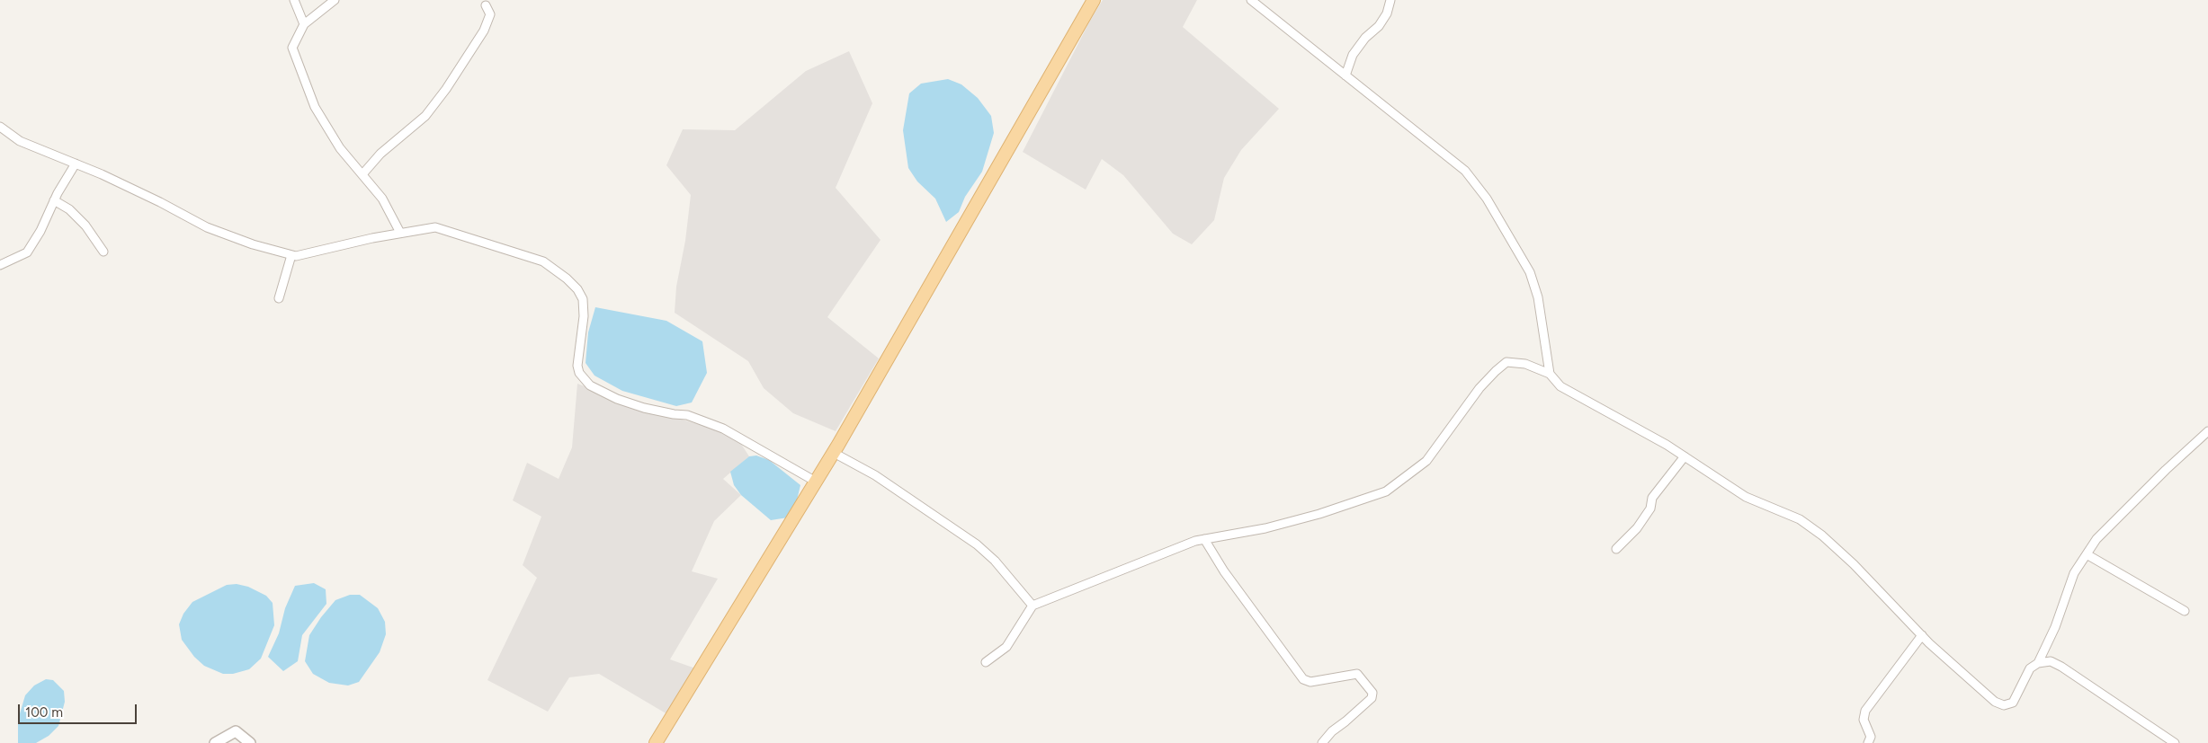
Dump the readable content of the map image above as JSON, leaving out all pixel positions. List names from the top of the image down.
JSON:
{
  "scale_bar": "100 m"
}
